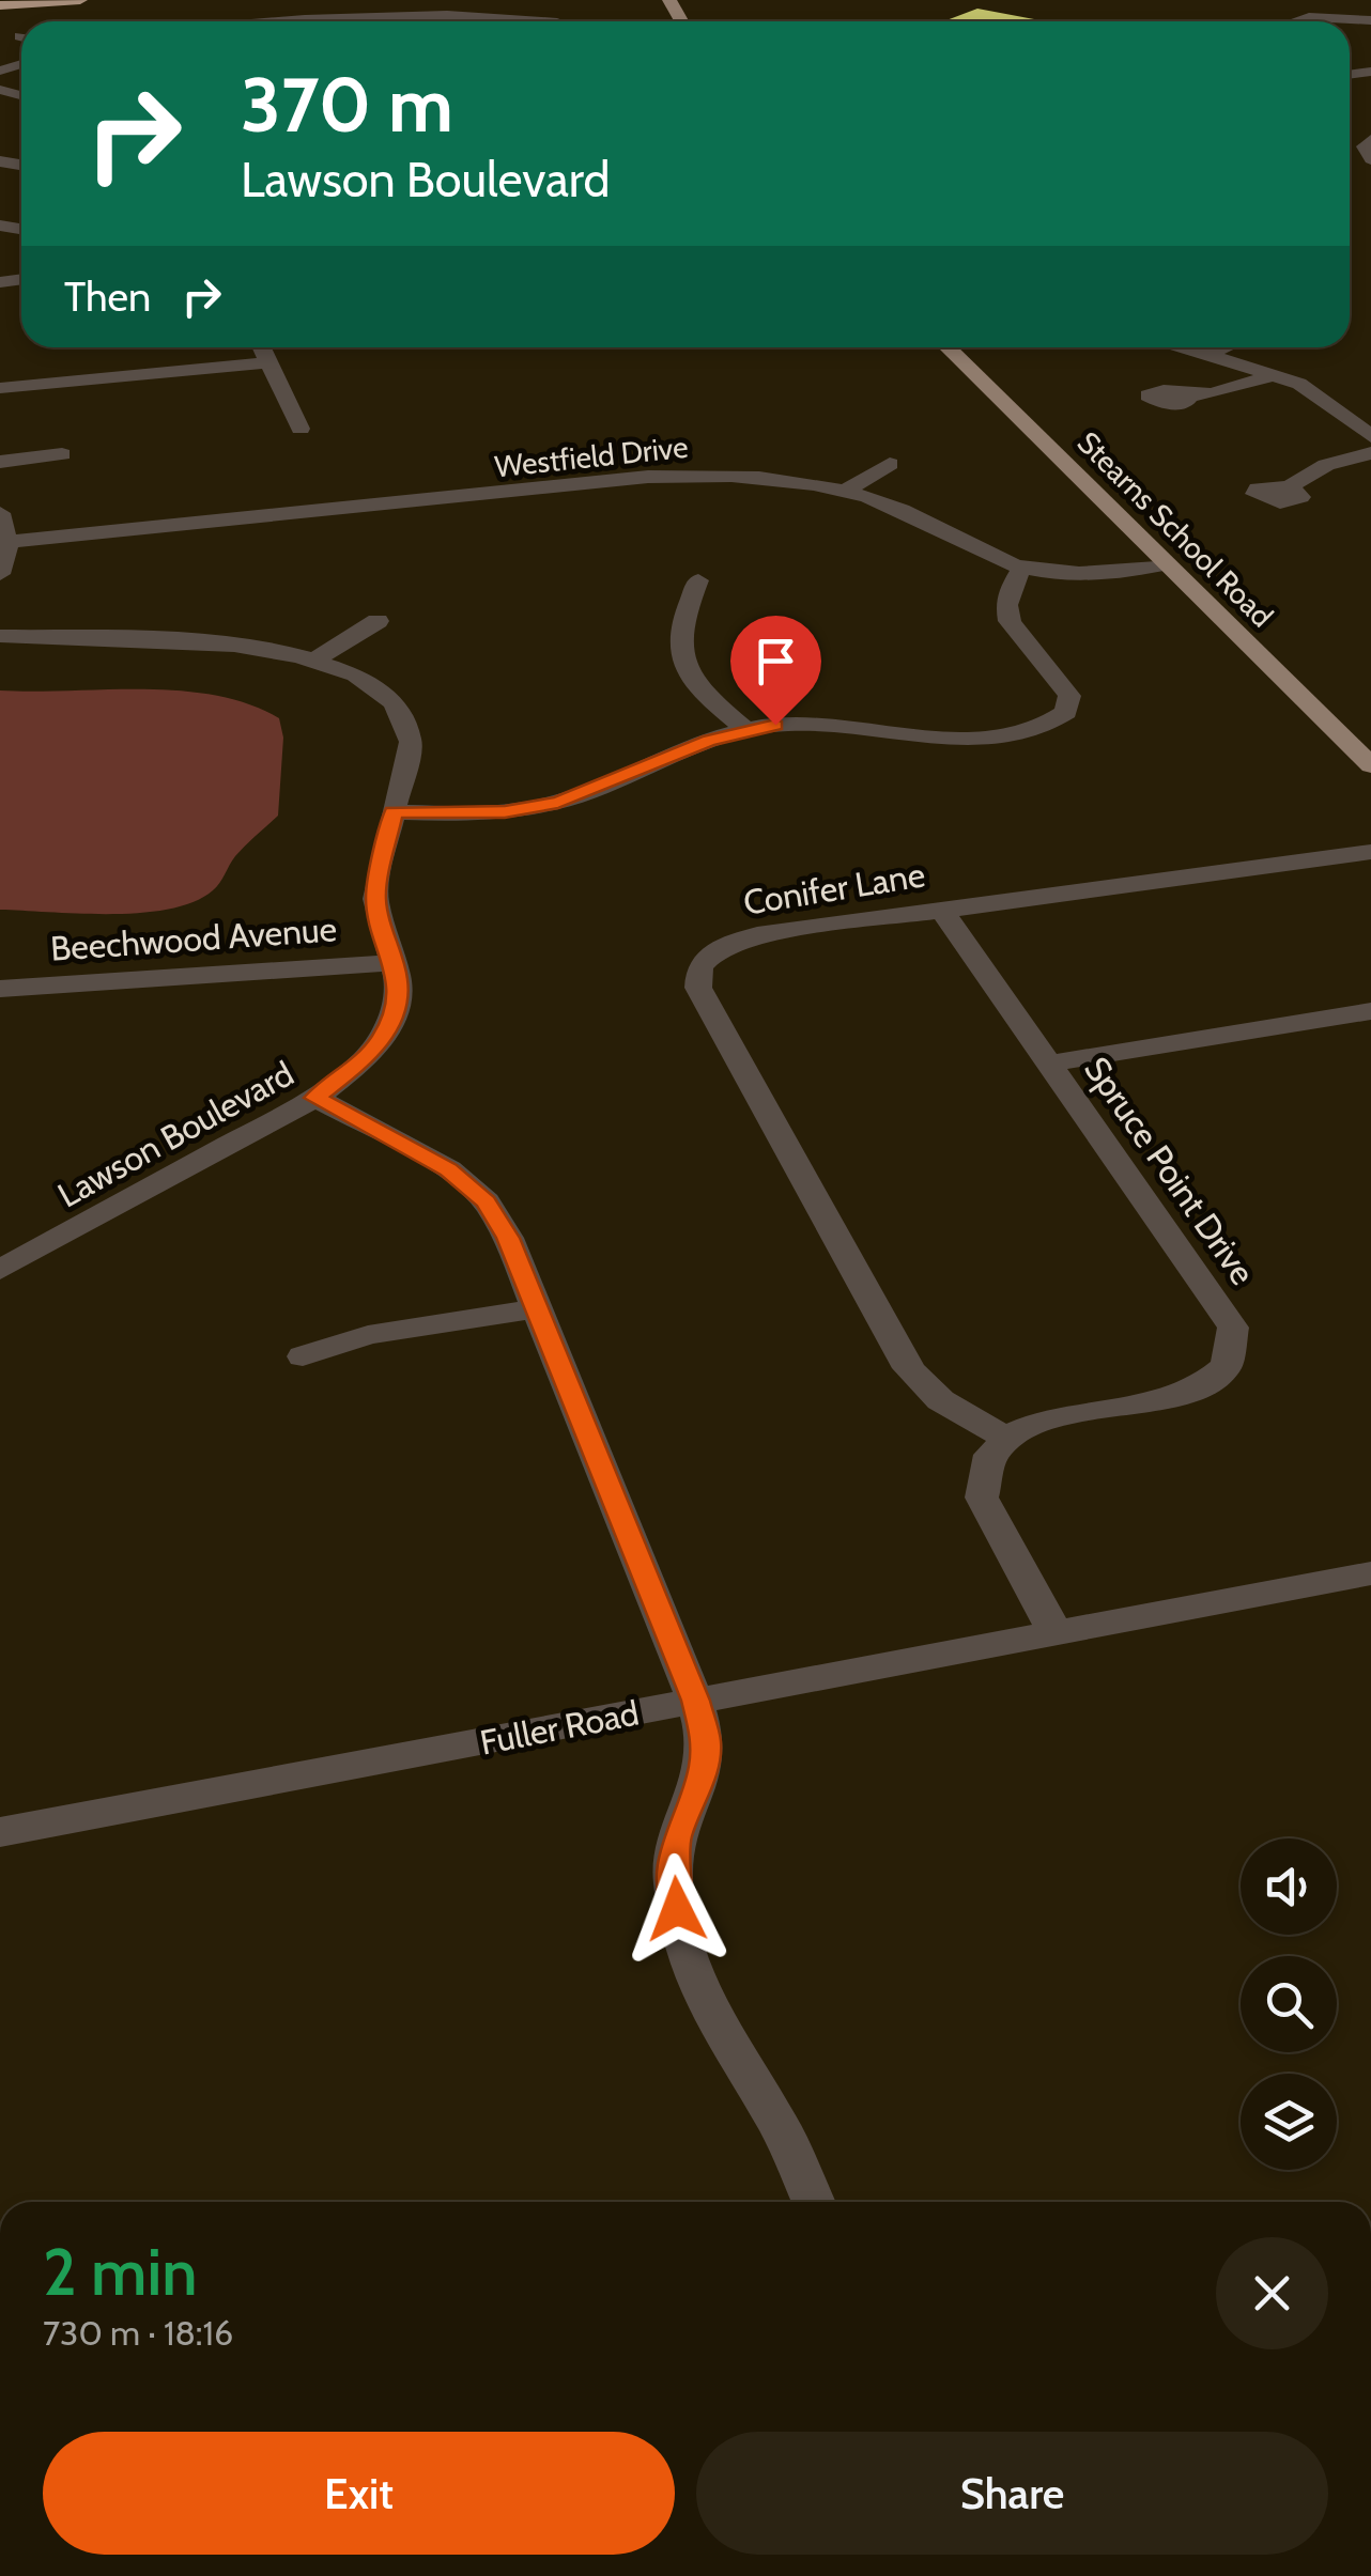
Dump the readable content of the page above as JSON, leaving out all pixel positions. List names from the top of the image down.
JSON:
{
  "streets": {
    "main road": ["Stearns School Road"],
    "street": [
      "Westfield Drive",
      "Conifer Lane",
      "Beechwood Avenue",
      "Lawson Boulevard",
      "Spruce Point Drive",
      "Fuller Road"
    ]
  },
  "crossings": [
    ["Westfield Drive", "Stearns School Road"],
    ["Conifer Lane", "Spruce Point Drive"],
    ["Beechwood Avenue", "Lawson Boulevard"]
  ],
  "page": {
    "turn": ["370 m", "Lawson Boulevard"],
    "then": "Then",
    "heading": ["2 min", "730 m · 18:16"],
    "buttons": ["Exit", "Share"]
  }
}
